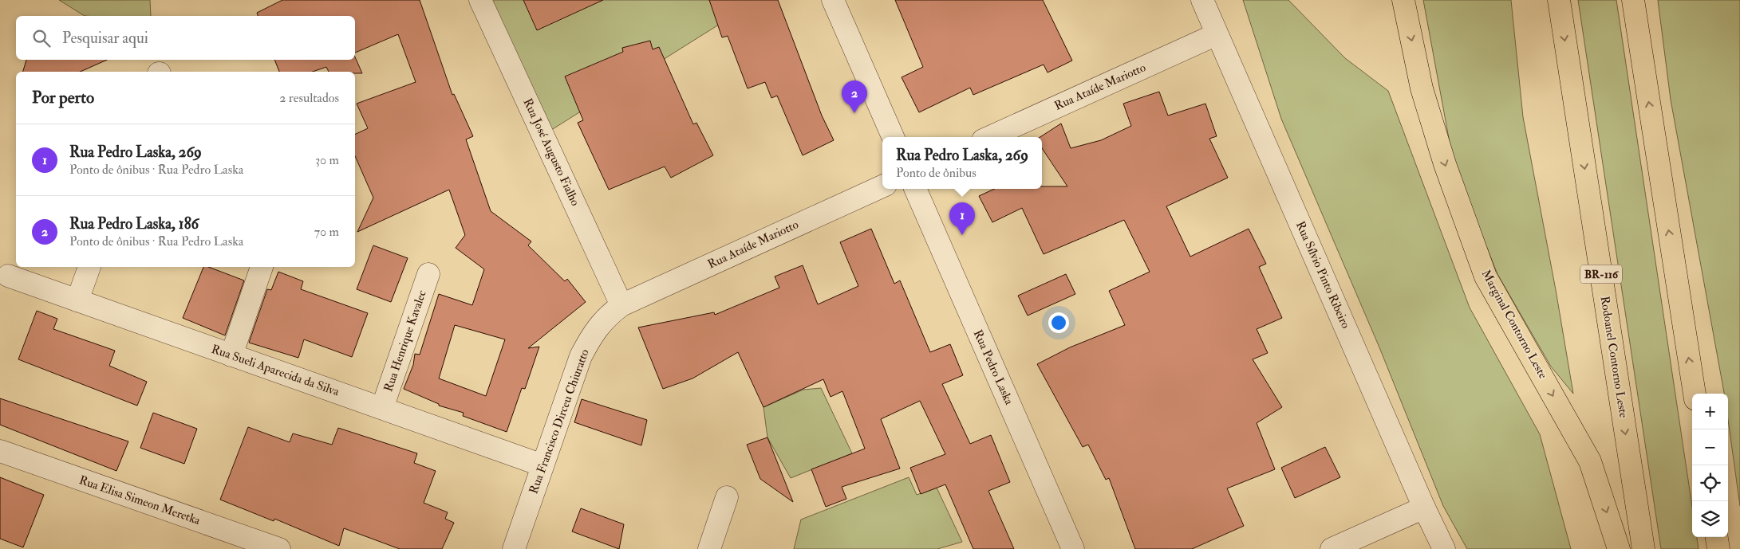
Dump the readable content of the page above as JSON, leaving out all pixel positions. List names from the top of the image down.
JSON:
{
  "streets": {
    "main road": ["BR-116", "Marginal Contorno Leste", "Rodoanel Contorno Leste"],
    "street": [
      "Rua Ataíde Mariotto",
      "Rua José Augusto Fialho",
      "Rua Sílvio Pinto Ribeiro",
      "Rua Henrique Kavalec",
      "Rua Pedro Laska",
      "Rua Sueli Aparecida da Silva",
      "Rua Francisco Dirceu Chiuratto",
      "Rua Elisa Simeon Meretka"
    ]
  },
  "crossings": [
    ["Rua Ataíde Mariotto", "Rua José Augusto Fialho"],
    ["Rua Ataíde Mariotto", "Rua Sílvio Pinto Ribeiro"],
    ["Rua Ataíde Mariotto", "Rua Francisco Dirceu Chiuratto"],
    ["Rua José Augusto Fialho", "Rua Francisco Dirceu Chiuratto"],
    ["Rua Henrique Kavalec", "Rua Sueli Aparecida da Silva"],
    ["Rua Sueli Aparecida da Silva", "Rua Francisco Dirceu Chiuratto"]
  ],
  "page": {
    "search": "Pesquisar aqui",
    "heading": ["Por perto", "2 resultados"],
    "pins": ["2", "1"],
    "list": [
      {
        "mark": "1",
        "name": "Rua Pedro Laska, 269",
        "note": "Ponto de ônibus · Rua Pedro Laska",
        "value": "30 m"
      },
      {
        "mark": "2",
        "name": "Rua Pedro Laska, 186",
        "note": "Ponto de ônibus · Rua Pedro Laska",
        "value": "70 m"
      }
    ],
    "popup": ["Rua Pedro Laska, 269", "Ponto de ônibus"],
    "map_buttons": ["+", "−"]
  }
}
